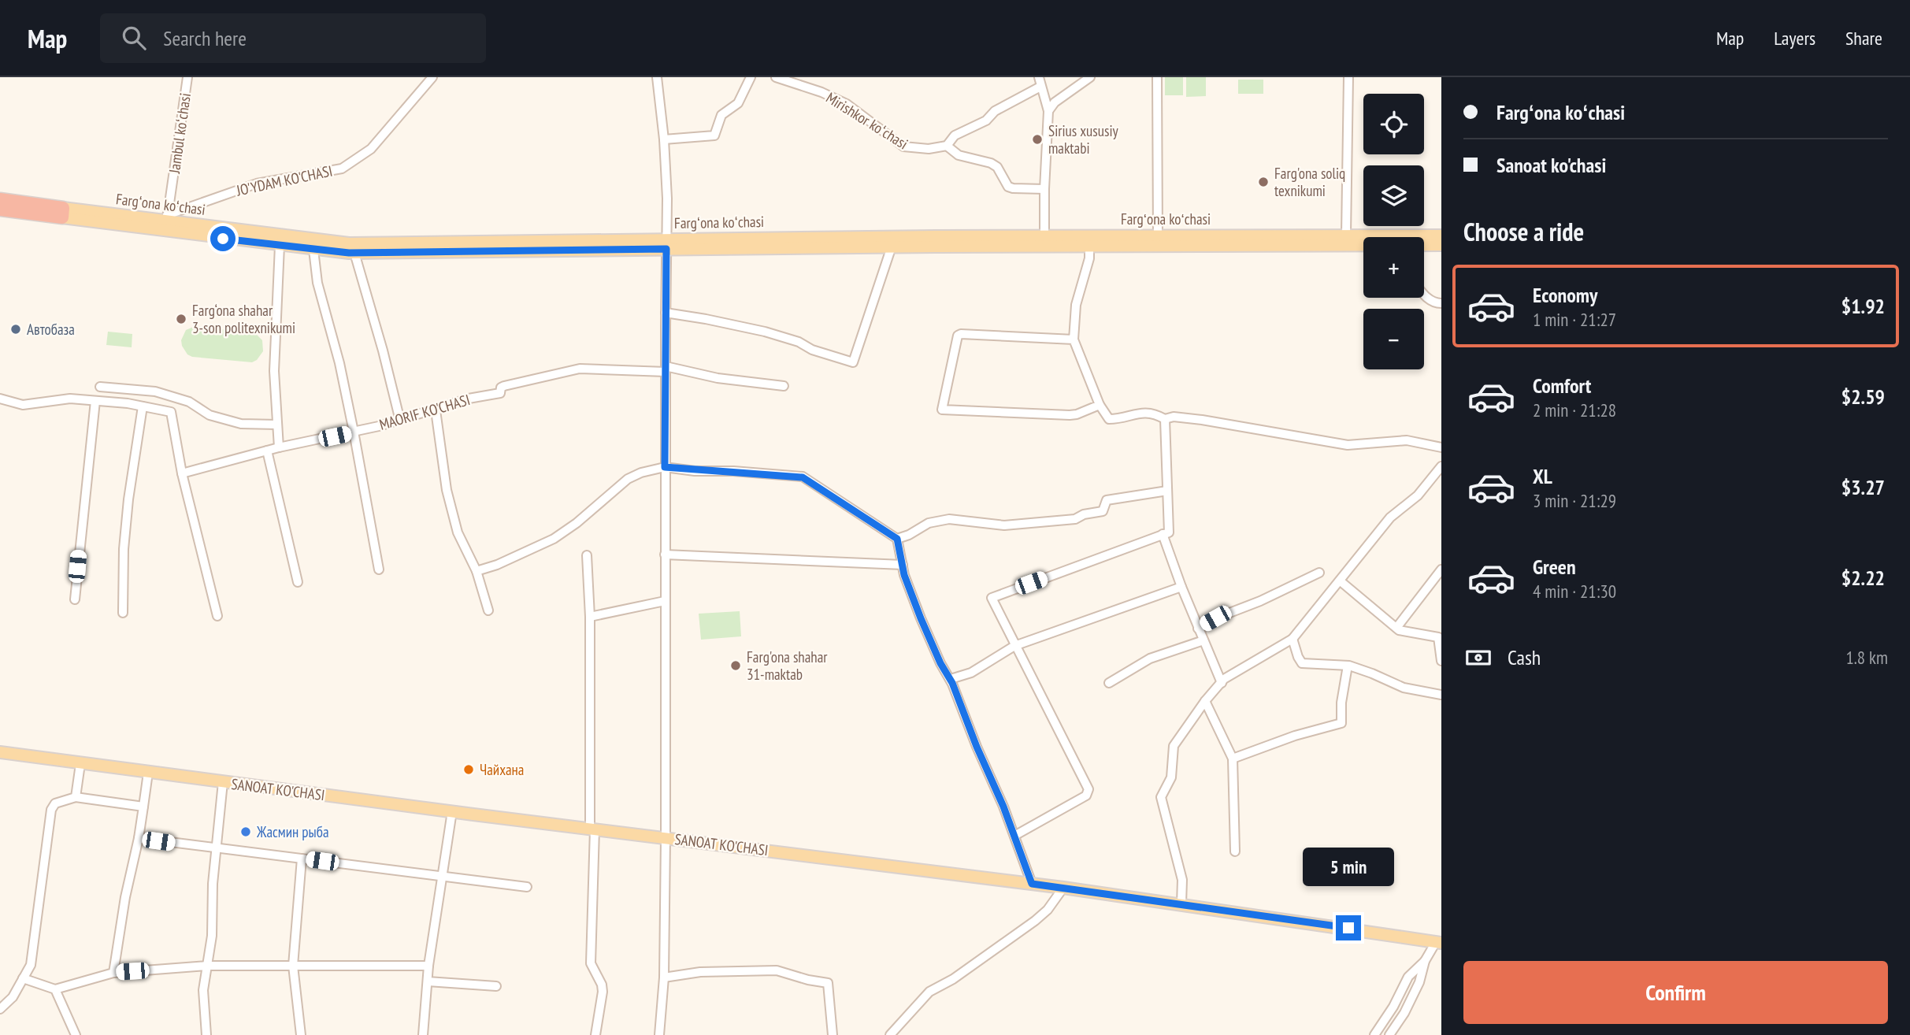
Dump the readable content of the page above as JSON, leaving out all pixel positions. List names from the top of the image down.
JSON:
{
  "streets": {
    "highway": ["Fargʻona koʻchasi"],
    "main road": ["SANOAT KO'CHASI"],
    "street": [
      "Mirishkor koʻchasi",
      "Jambul koʻchasi",
      "JO'YDAM KO'CHASI",
      "MAORIF KO'CHASI"
    ]
  },
  "crossings": [
    ["Jambul koʻchasi", "JO'YDAM KO'CHASI"],
    ["Jambul koʻchasi", "Fargʻona koʻchasi"],
    ["JO'YDAM KO'CHASI", "Fargʻona koʻchasi"]
  ],
  "places": [
    "Sirius xususiy maktabi",
    "Farg'ona soliq texnikumi",
    "Farg‘ona shahar 3-son politexnikumi",
    "Автобаза",
    "Farg'ona shahar 31-maktab",
    "Чайхана",
    "Жасмин рыба"
  ],
  "page": {
    "header": "Map",
    "search": "Search here",
    "nav": ["Map", "Layers", "Share"],
    "banner": ["Fargʻona koʻchasi", "Sanoat ko'chasi"],
    "map_buttons": ["+", "−"],
    "heading": "Choose a ride",
    "list": [
      {
        "name": "Economy",
        "note": "1 min · 21:27",
        "value": "$1.92"
      },
      {
        "name": "Comfort",
        "note": "2 min · 21:28",
        "value": "$2.59"
      },
      {
        "name": "XL",
        "note": "3 min · 21:29",
        "value": "$3.27"
      },
      {
        "name": "Green",
        "note": "4 min · 21:30",
        "value": "$2.22"
      }
    ],
    "pay": ["Cash", "1.8 km"],
    "bubble": "5 min",
    "buttons": "Confirm"
  }
}
